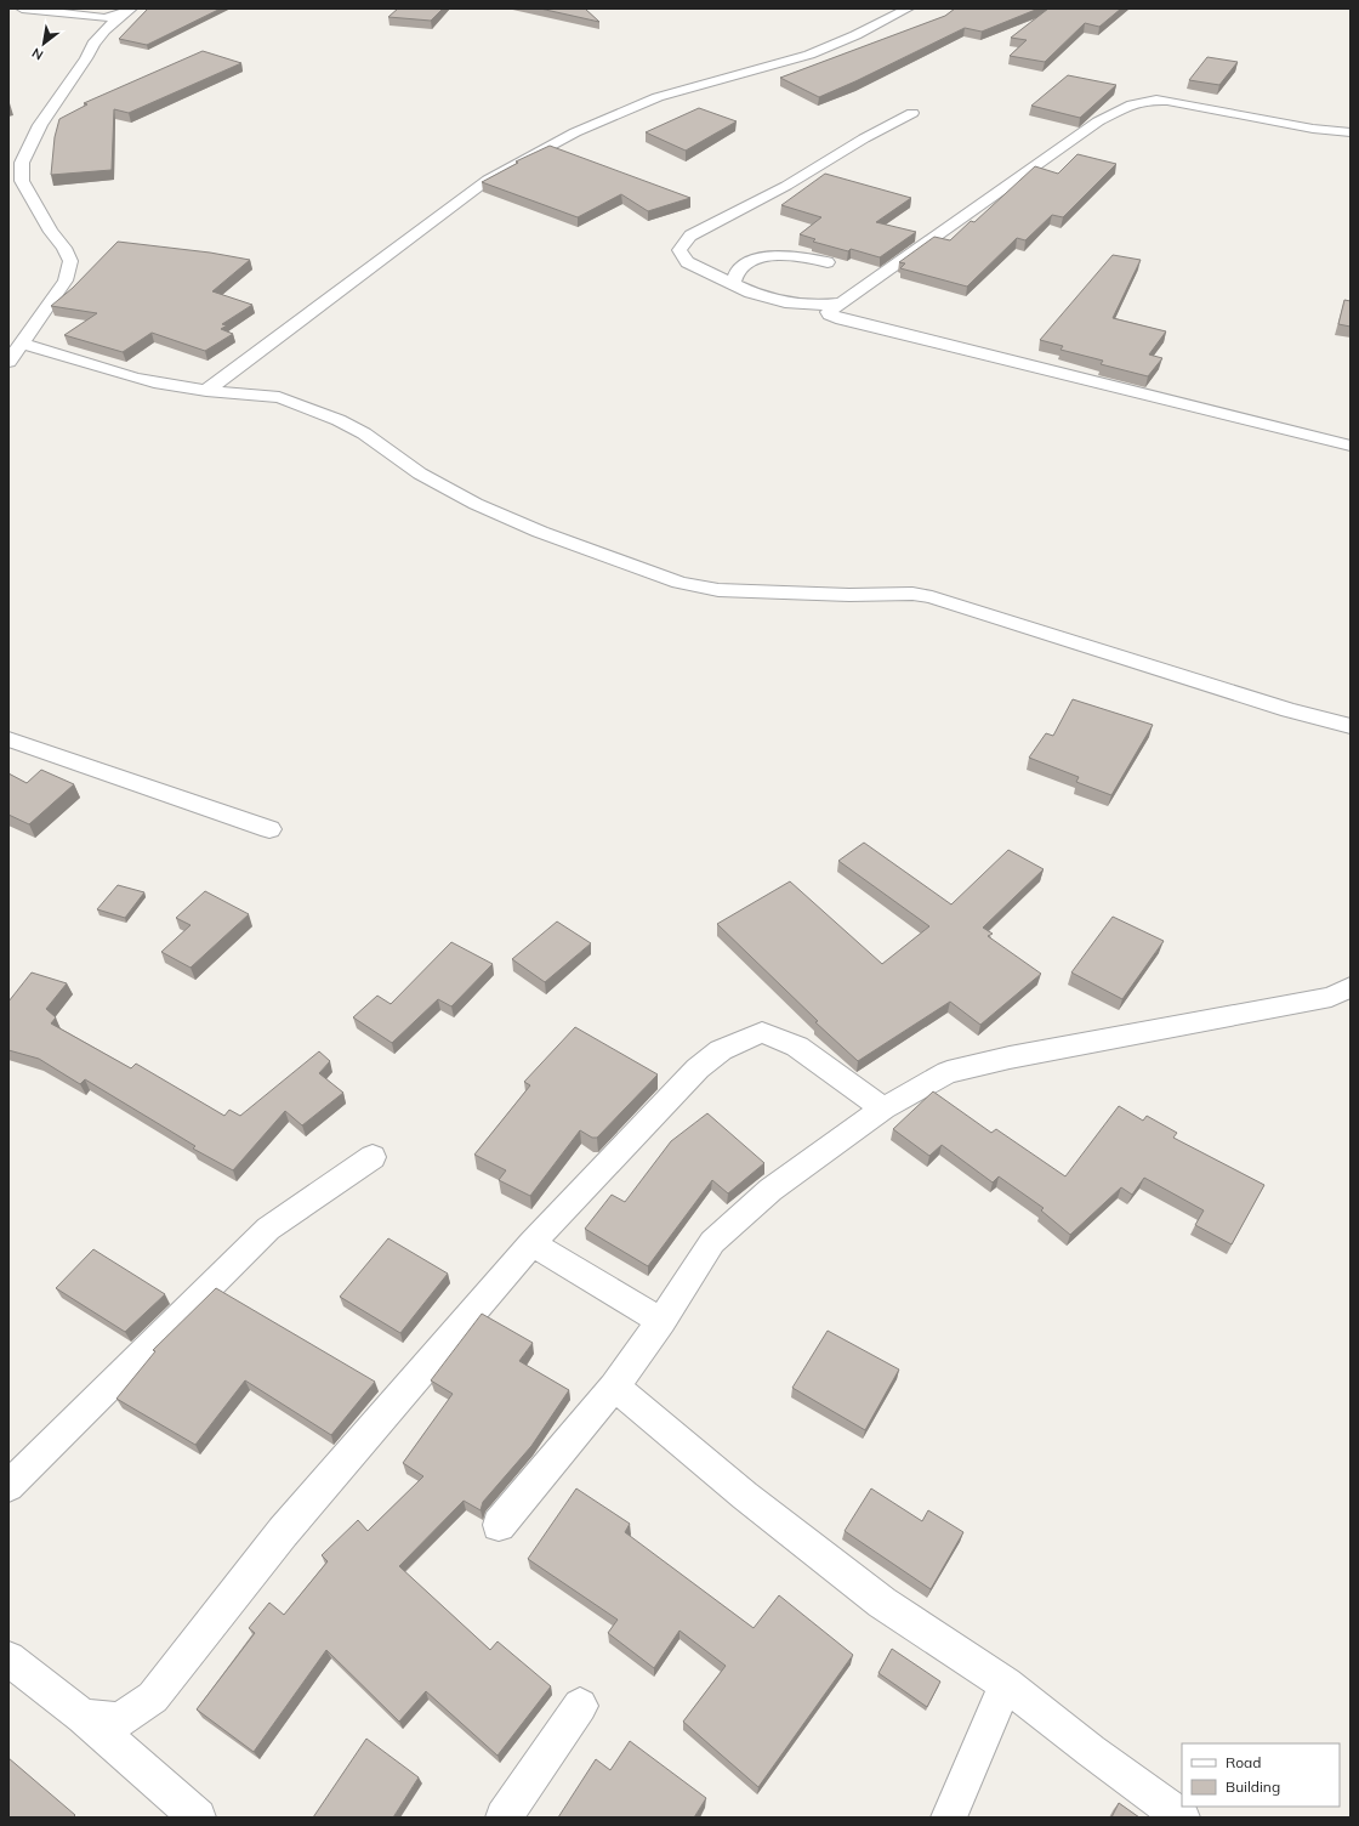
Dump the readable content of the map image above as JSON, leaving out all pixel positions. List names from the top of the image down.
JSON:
{
  "legend": ["Road", "Building"],
  "north": "bottom left"
}
